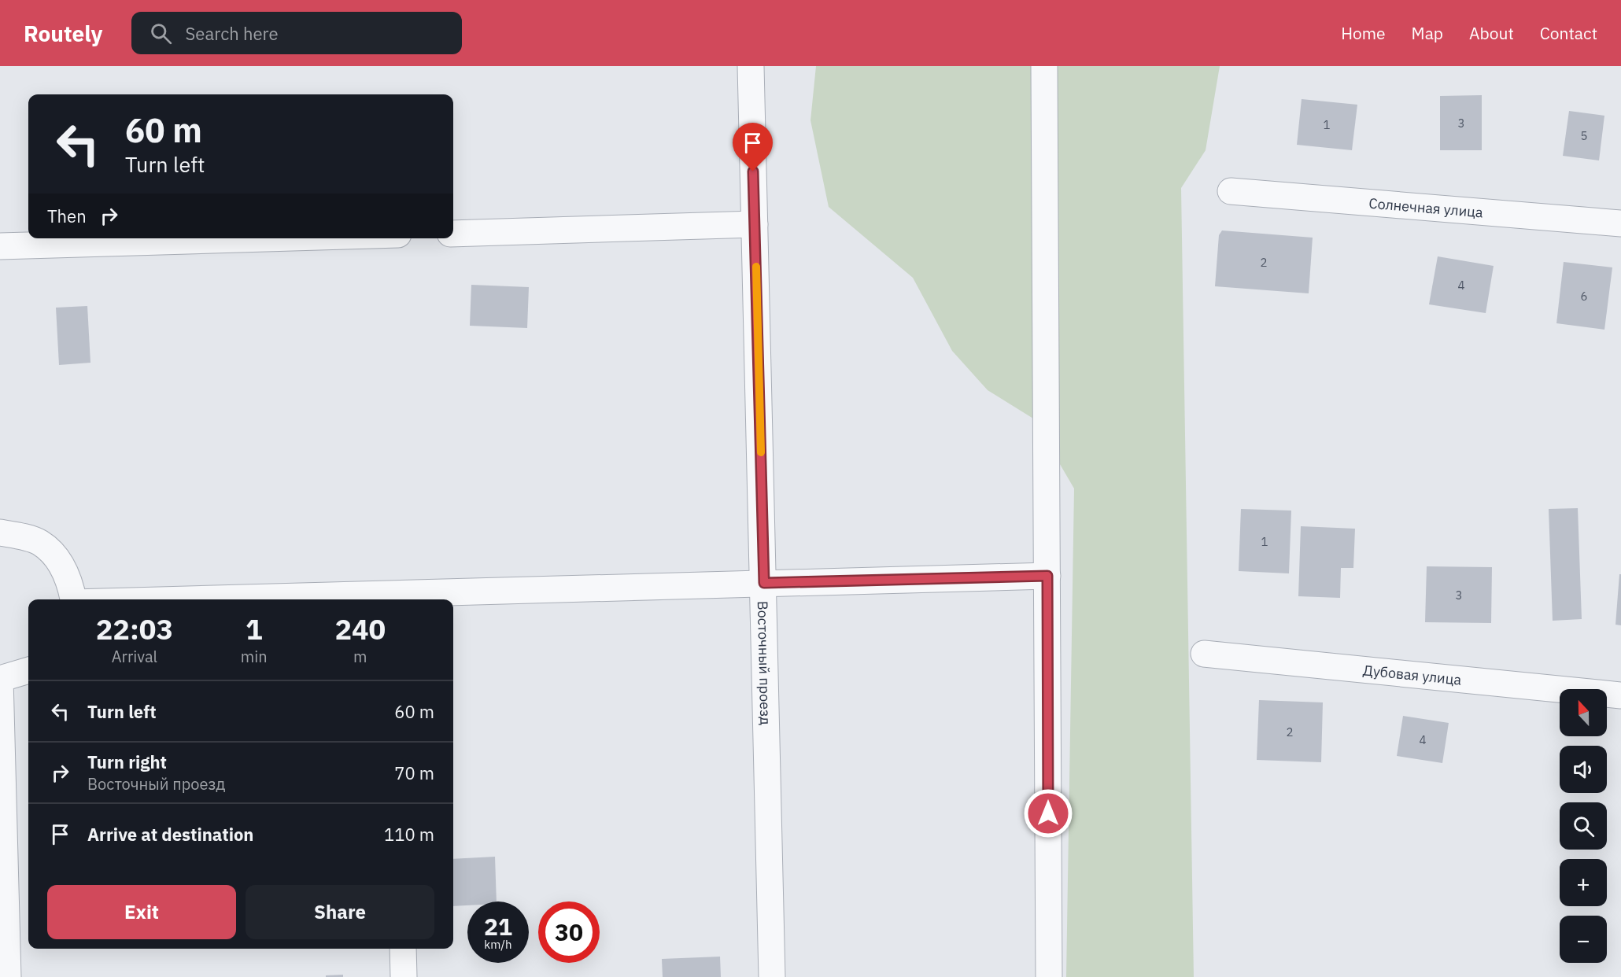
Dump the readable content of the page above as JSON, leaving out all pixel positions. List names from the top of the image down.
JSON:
{
  "streets": {
    "street": ["Солнечная улица", "Восточный проезд", "Дубовая улица"]
  },
  "house_numbers": [
    "3",
    "1",
    "5",
    "2",
    "4",
    "6",
    "1",
    "3",
    "2",
    "4"
  ],
  "north": "top",
  "page": {
    "header": "Routely",
    "search": "Search here",
    "nav": [
      "Home",
      "Map",
      "About",
      "Contact"
    ],
    "turn": ["60 m", "Turn left"],
    "then": "Then",
    "eta": [
      "22:03",
      "Arrival",
      "1",
      "min",
      "240",
      "m"
    ],
    "list": [
      {
        "name": "Turn left",
        "value": "60 m"
      },
      {
        "name": "Turn right",
        "note": "Восточный проезд",
        "value": "70 m"
      },
      {
        "name": "Arrive at destination",
        "value": "110 m"
      }
    ],
    "map_buttons": ["+", "−"],
    "buttons": ["Exit", "Share"],
    "speed": "21 km/h",
    "limit": "30"
  }
}
